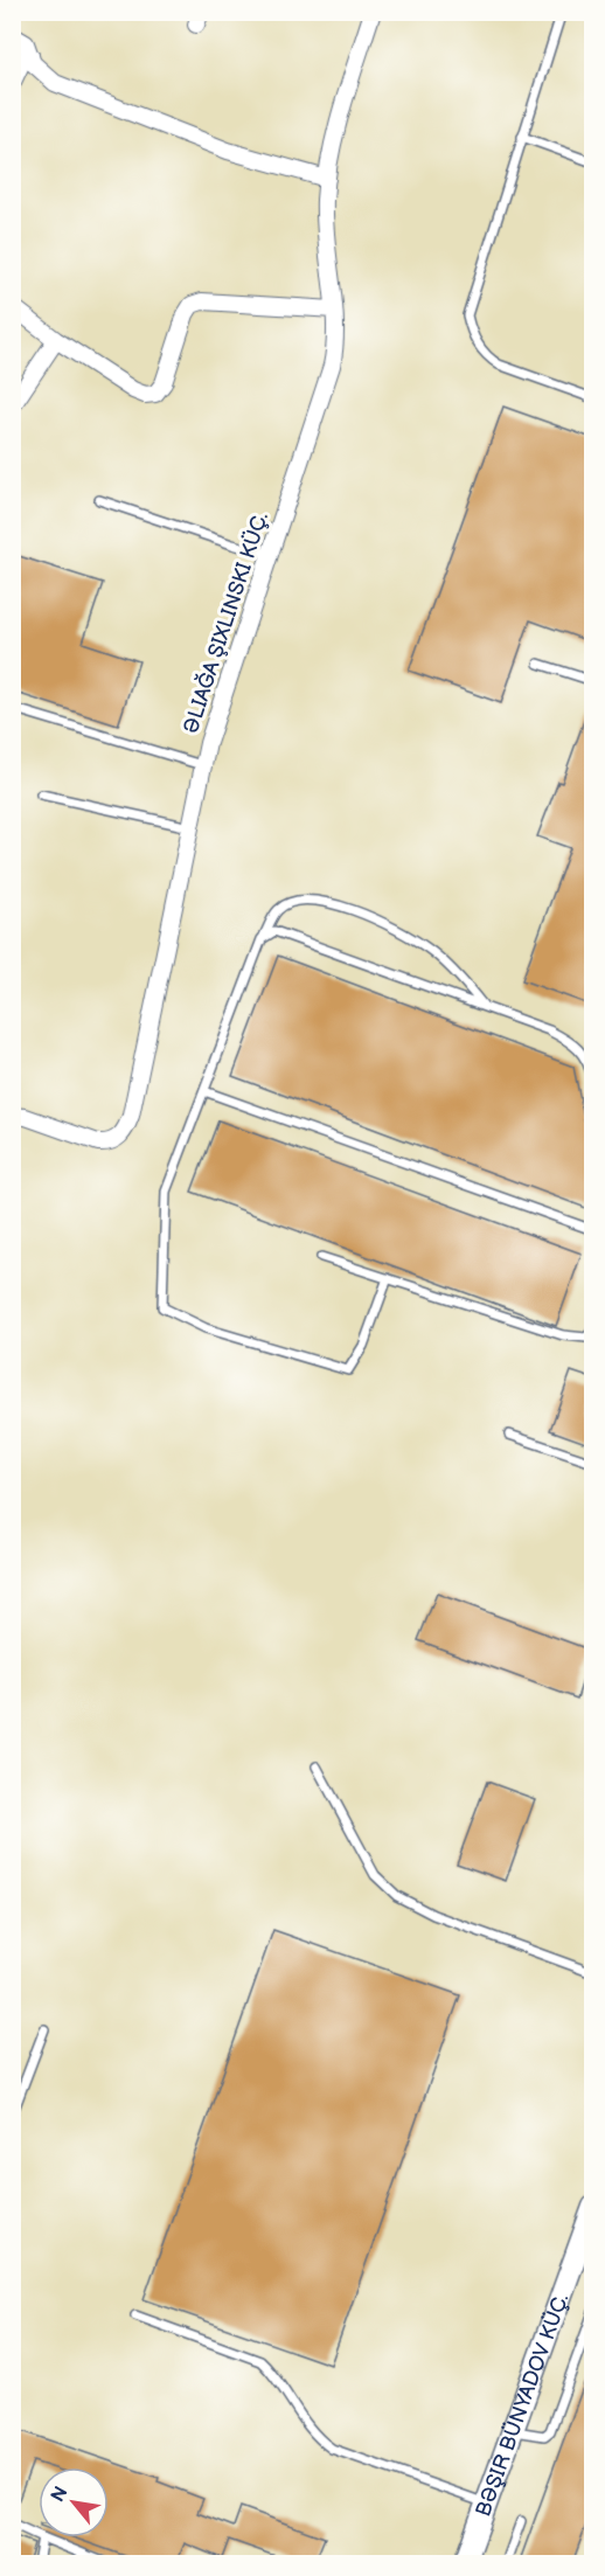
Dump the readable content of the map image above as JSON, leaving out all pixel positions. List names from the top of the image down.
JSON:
{
  "streets": {
    "street": ["BƏŞIR BÜNYADOV KÜÇ."]
  },
  "north": "top left"
}
